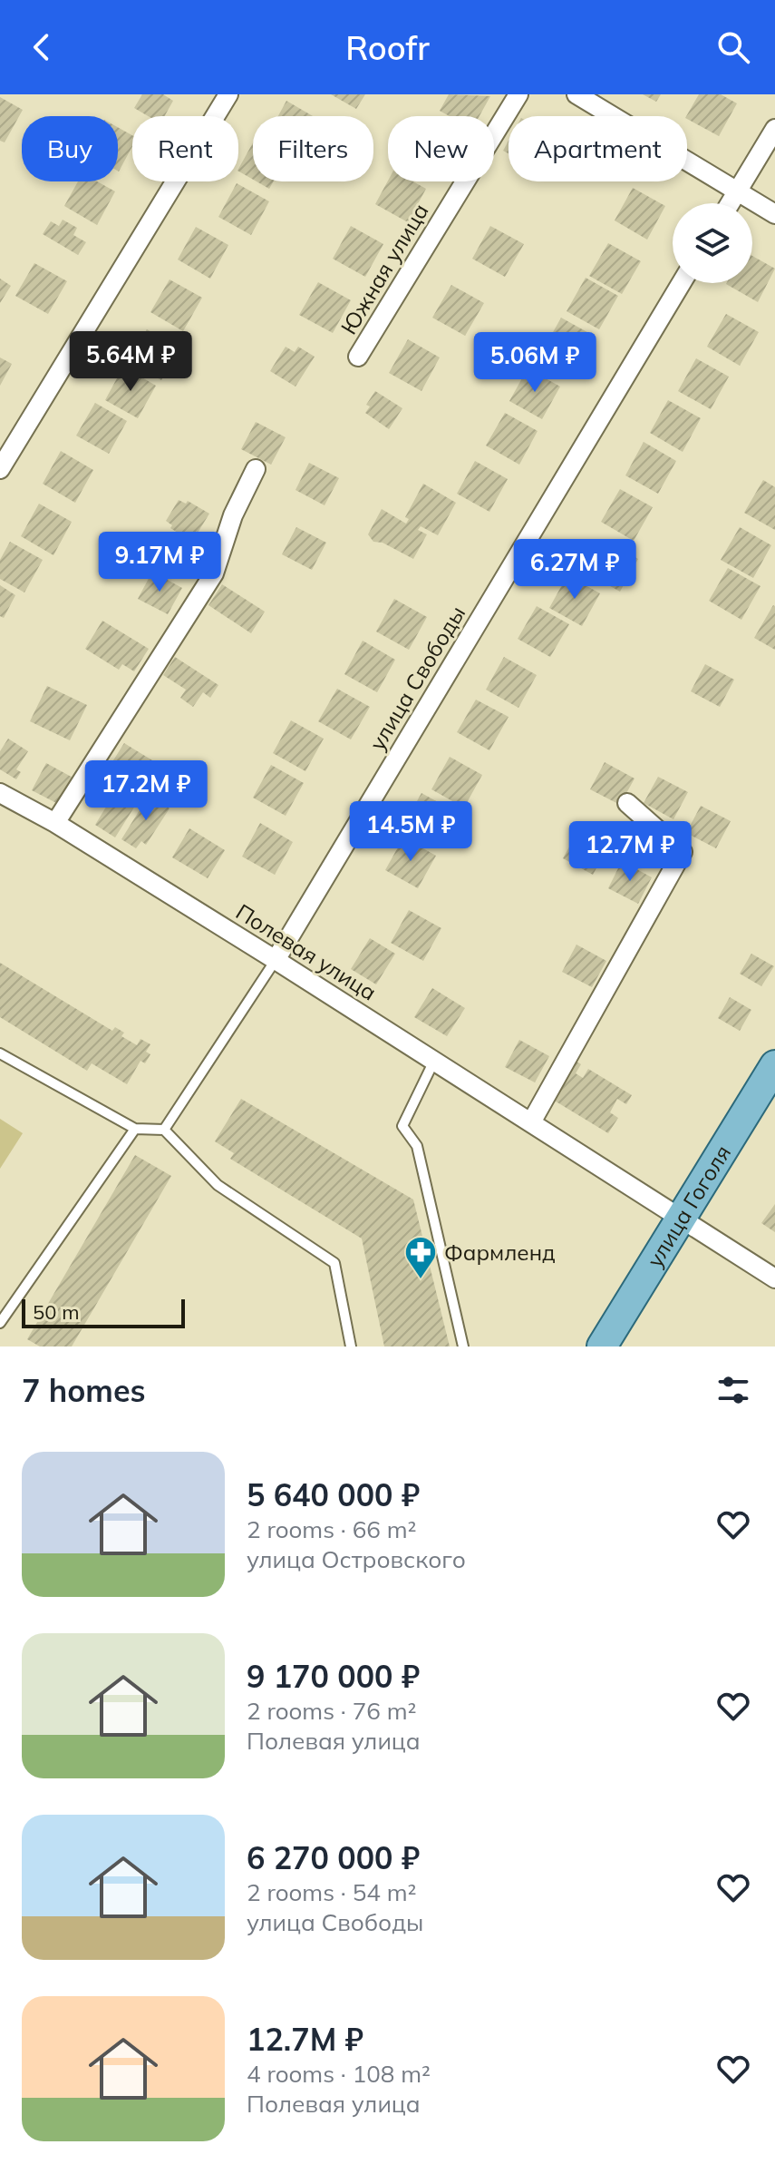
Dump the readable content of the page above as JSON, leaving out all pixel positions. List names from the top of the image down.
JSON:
{
  "streets": {
    "main road": ["улица Гоголя"],
    "street": ["Южная улица", "улица Свободы", "Полевая улица"]
  },
  "crossings": [
    ["улица Свободы", "Полевая улица"],
    ["Полевая улица", "улица Гоголя"]
  ],
  "places": {
    "pharmacy": ["Фармленд"]
  },
  "scale_bar": "50 m",
  "page": {
    "header": "Roofr",
    "chip": [
      "Buy",
      "Rent",
      "Filters",
      "New",
      "Apartment"
    ],
    "price": [
      "5.64M ₽",
      "5.06M ₽",
      "9.17M ₽",
      "6.27M ₽",
      "17.2M ₽",
      "14.5M ₽",
      "12.7M ₽"
    ],
    "scale": "50 m",
    "heading": "7 homes",
    "list": [
      {
        "name": "5 640 000 ₽",
        "note": "2 rooms · 66 m² · улица Островского"
      },
      {
        "name": "9 170 000 ₽",
        "note": "2 rooms · 76 m² · Полевая улица"
      },
      {
        "name": "6 270 000 ₽",
        "note": "2 rooms · 54 m² · улица Свободы"
      },
      {
        "name": "12.7M ₽",
        "note": "4 rooms · 108 m² · Полевая улица"
      }
    ]
  }
}
